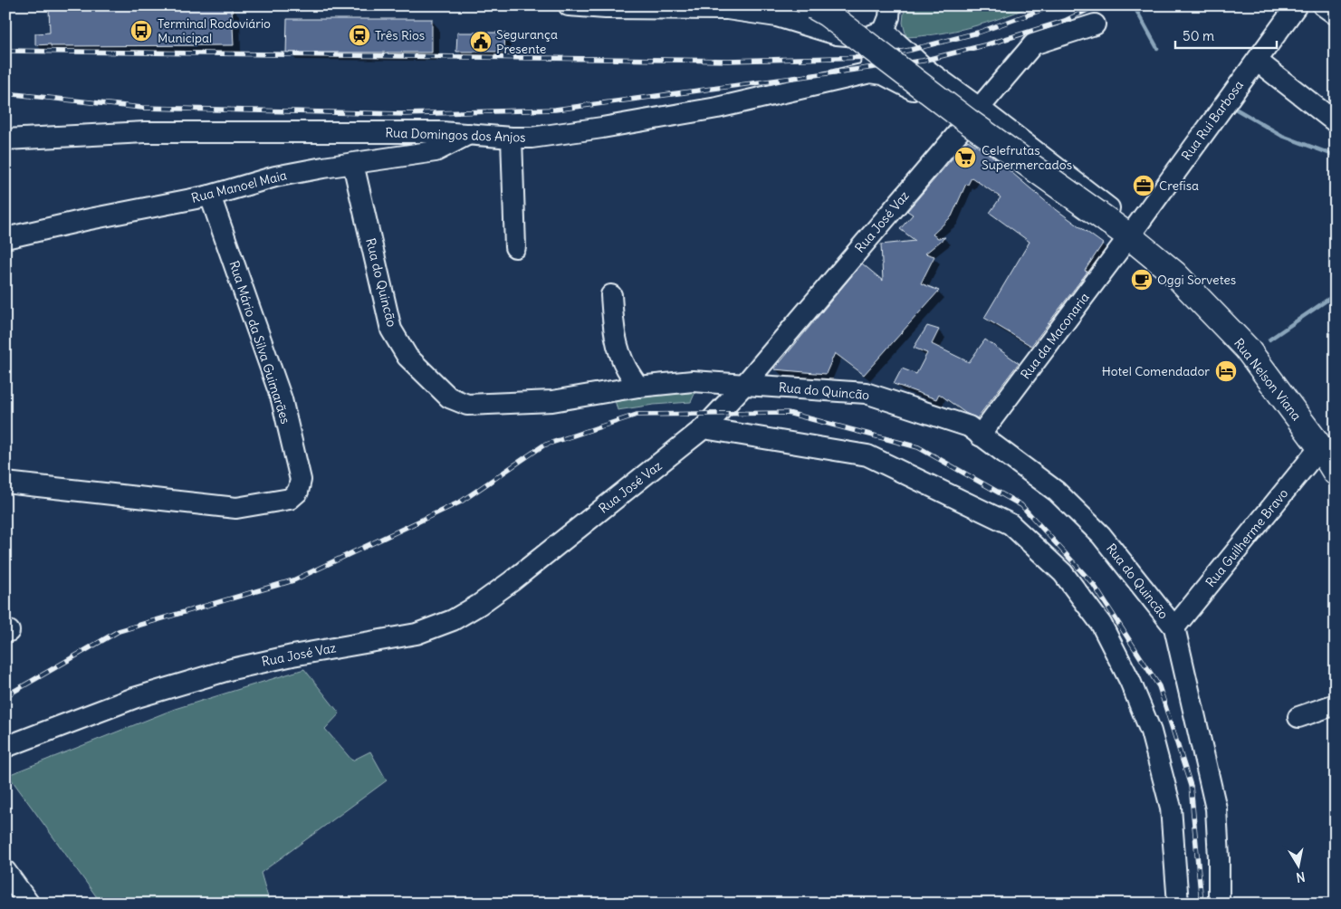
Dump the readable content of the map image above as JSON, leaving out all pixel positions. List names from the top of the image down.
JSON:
{
  "streets": {
    "main road": ["Rua Nelson Viana"],
    "street": [
      "Rua Rui Barbosa",
      "Rua Domingos dos Anjos",
      "Rua Manoel Maia",
      "Rua José Vaz",
      "Rua do Quincão",
      "Rua da Maconaria",
      "Rua Mário da Silva Guimarães",
      "Rua Guilherme Bravo"
    ]
  },
  "crossings": [
    ["Rua Rui Barbosa", "Rua da Maconaria"],
    ["Rua Rui Barbosa", "Rua Nelson Viana"],
    ["Rua Domingos dos Anjos", "Rua Manoel Maia"],
    ["Rua Domingos dos Anjos", "Rua José Vaz"],
    ["Rua Manoel Maia", "Rua do Quincão"],
    ["Rua Manoel Maia", "Rua Mário da Silva Guimarães"],
    ["Rua José Vaz", "Rua do Quincão"],
    ["Rua do Quincão", "Rua da Maconaria"],
    ["Rua do Quincão", "Rua Guilherme Bravo"],
    ["Rua da Maconaria", "Rua Nelson Viana"],
    ["Rua Nelson Viana", "Rua Guilherme Bravo"]
  ],
  "places": {
    "bus stop": ["Terminal Rodoviário Municipal"],
    "station": ["Três Rios"],
    "public building": ["Segurança Presente"],
    "supermarket": ["Celefrutas Supermercados"],
    "office": ["Crefisa"],
    "cafe": ["Oggi Sorvetes"],
    "hotel": ["Hotel Comendador"]
  },
  "scale_bar": "50 m",
  "north": "bottom"
}
